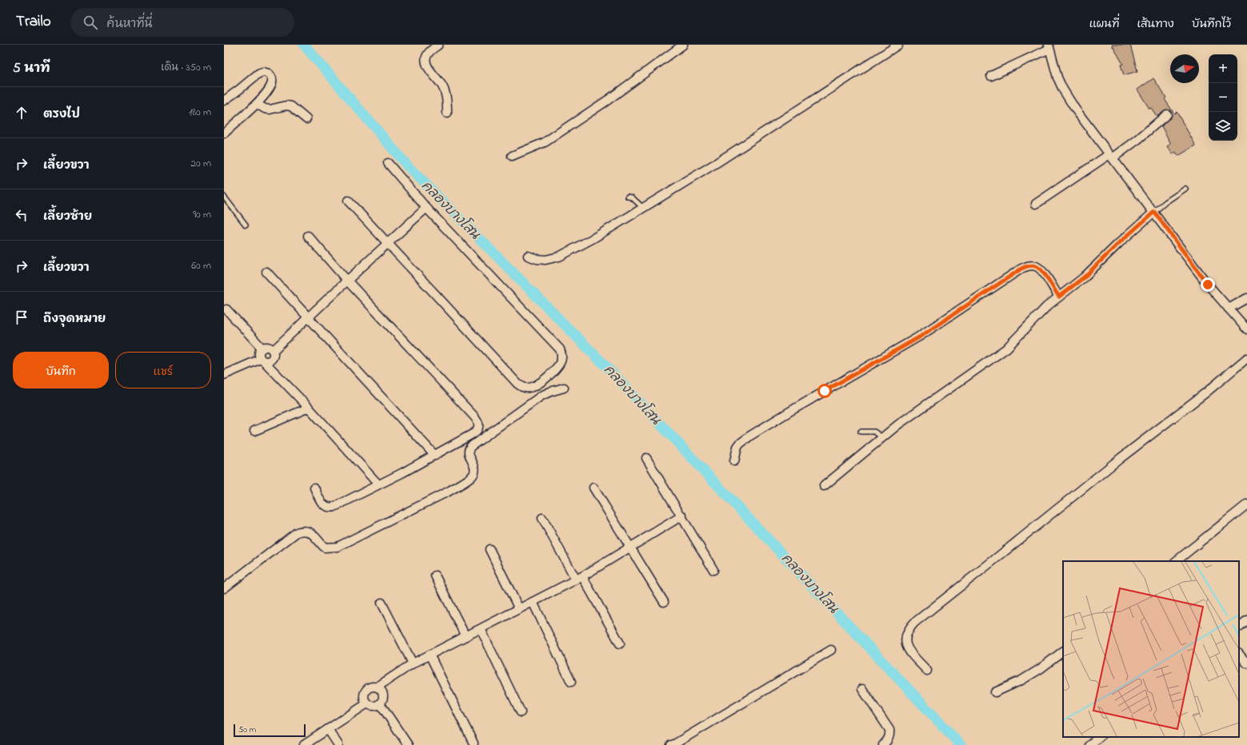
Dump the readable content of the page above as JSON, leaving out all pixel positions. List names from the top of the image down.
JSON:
{
  "water": ["คลองบางโสน"],
  "scale_bar": "50 m",
  "north": "right",
  "page": {
    "header": "Trailo",
    "search": "ค้นหาที่นี่",
    "nav": ["แผนที่", "เส้นทาง", "บันทึกไว้"],
    "heading": ["5 นาที", "เดิน · 350 m"],
    "map_buttons": ["+", "−"],
    "list": [
      ["ตรงไป", "180 m"],
      ["เลี้ยวขวา", "20 m"],
      ["เลี้ยวซ้าย", "90 m"],
      ["เลี้ยวขวา", "60 m"],
      "ถึงจุดหมาย"
    ],
    "buttons": ["บันทึก", "แชร์"],
    "scale": "50 m"
  }
}
